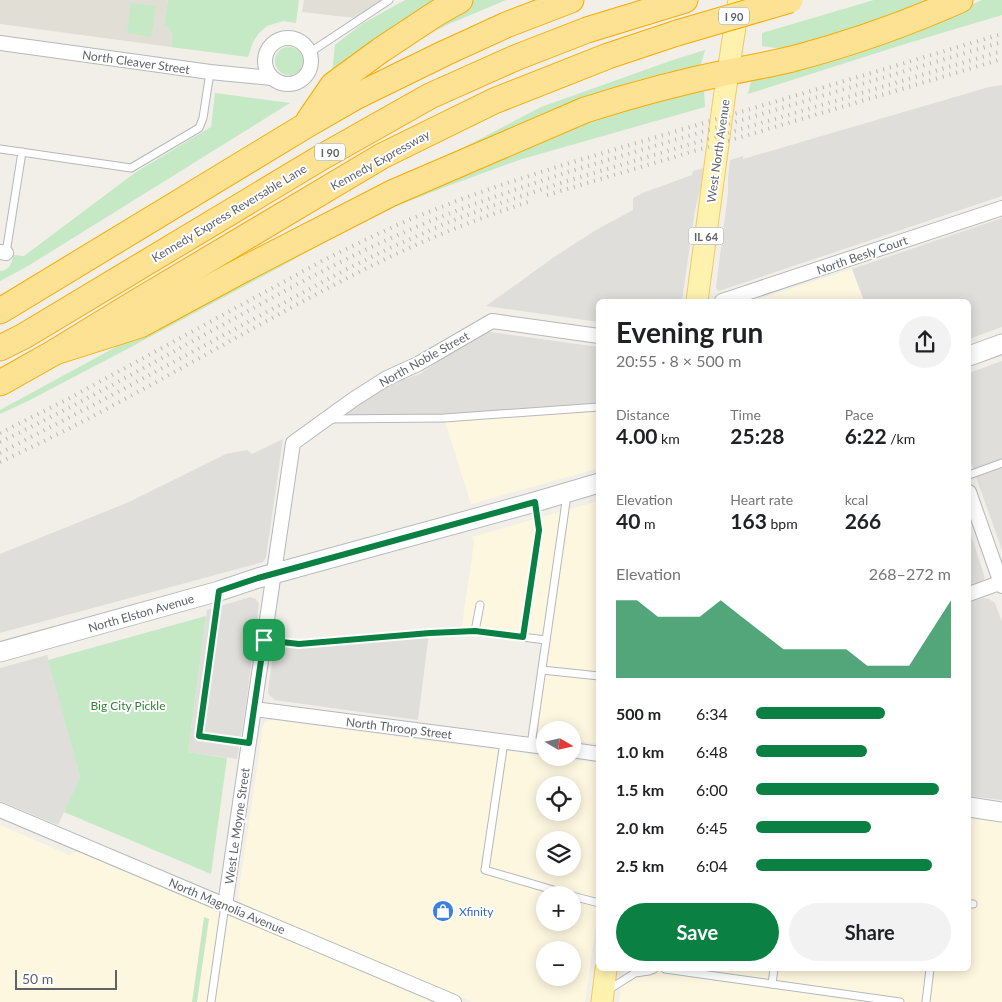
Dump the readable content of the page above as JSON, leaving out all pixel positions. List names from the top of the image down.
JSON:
{
  "streets": {
    "highway": ["I 90", "Kennedy Expressway", "Kennedy Express Reversable Lane"],
    "main road": ["West North Avenue", "IL 64", "North Elston Avenue"],
    "street": [
      "North Cleaver Street",
      "North Besly Court",
      "North Noble Street",
      "North Throop Street",
      "West Le Moyne Street",
      "North Magnolia Avenue"
    ]
  },
  "crossings": [
    ["North Noble Street", "West Le Moyne Street"],
    ["North Elston Avenue", "West Le Moyne Street"],
    ["North Throop Street", "West Le Moyne Street"],
    ["West Le Moyne Street", "North Magnolia Avenue"]
  ],
  "parks": ["Big City Pickle"],
  "places": {
    "shop": ["Xfinity"]
  },
  "scale_bar": "50 m",
  "north": "right",
  "page": {
    "heading": ["Evening run", "20:55 · 8 × 500 m"],
    "stats": [
      ["Distance", "4.00 km"],
      ["Time", "25:28"],
      ["Pace", "6:22 /km"],
      ["Elevation", "40 m"],
      ["Heart rate", "163 bpm"],
      ["kcal", "266"]
    ],
    "chart": ["Elevation", "268–272 m"],
    "list": [
      {
        "name": "500 m",
        "note": "6:34"
      },
      {
        "name": "1.0 km",
        "note": "6:48"
      },
      {
        "name": "1.5 km",
        "note": "6:00"
      },
      {
        "name": "2.0 km",
        "note": "6:45"
      },
      {
        "name": "2.5 km",
        "note": "6:04"
      }
    ],
    "map_buttons": ["+", "−"],
    "buttons": ["Save", "Share"],
    "scale": "50 m"
  }
}
